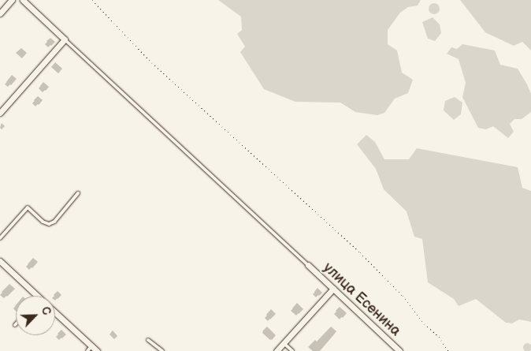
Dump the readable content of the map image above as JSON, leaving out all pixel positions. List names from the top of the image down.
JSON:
{
  "streets": {
    "street": ["улица Есенина"]
  },
  "north": "top right"
}
